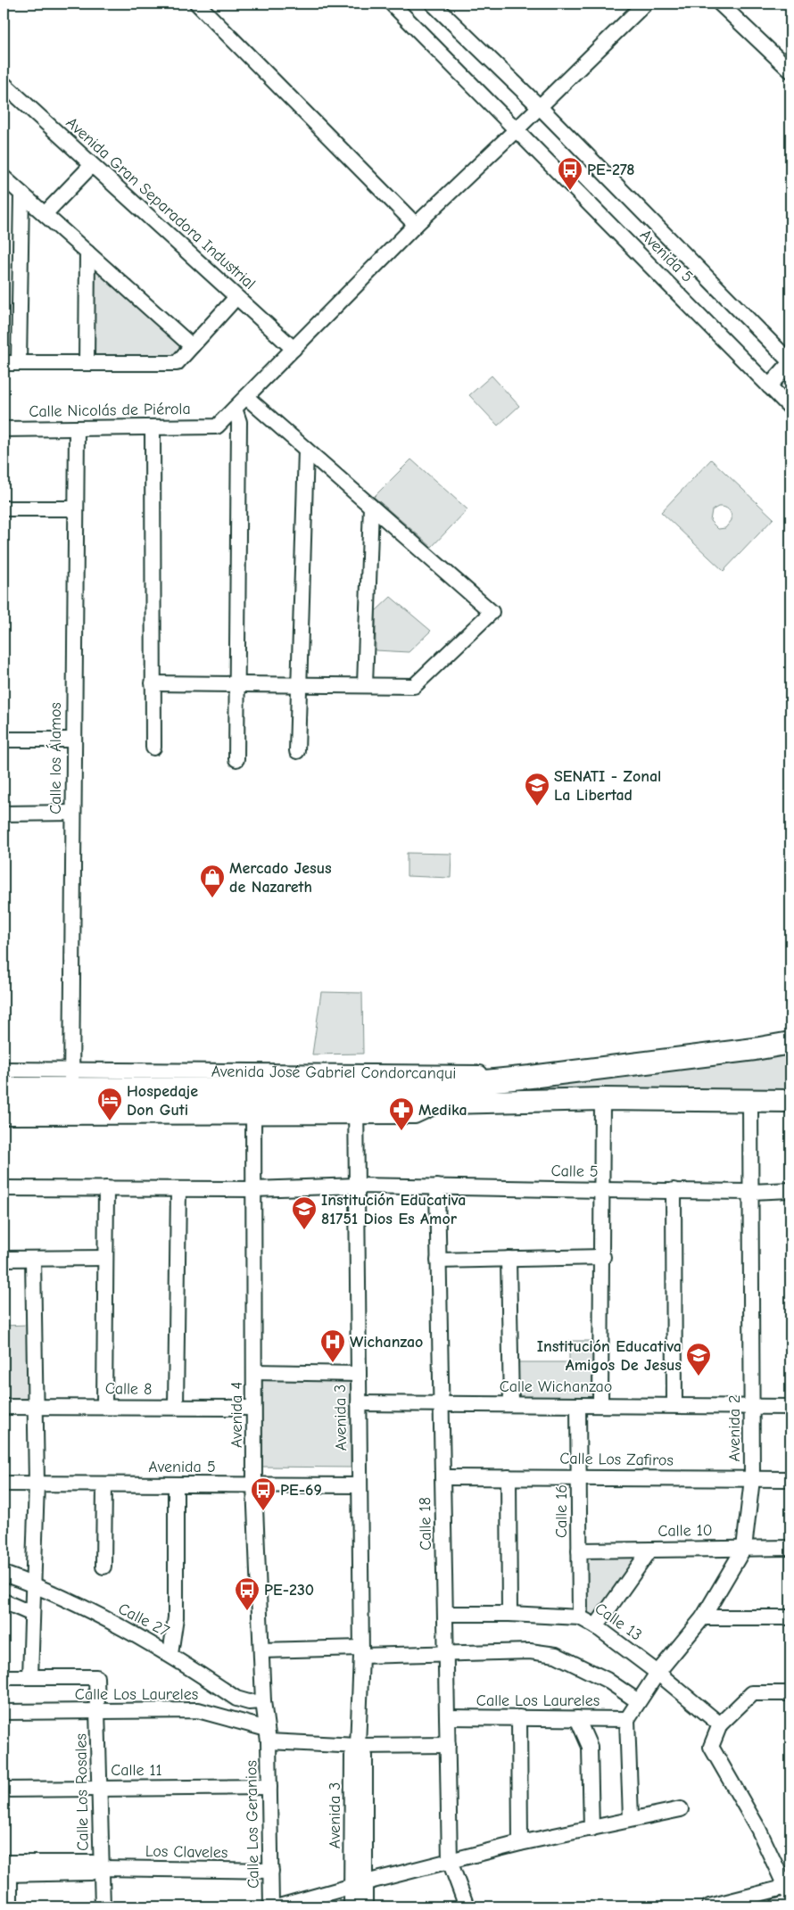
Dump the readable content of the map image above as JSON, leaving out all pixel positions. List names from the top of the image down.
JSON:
{
  "streets": {
    "highway": ["Avenida José Gabriel Condorcanqui"],
    "street": [
      "Avenida Gran Separadora Industrial",
      "Avenida 5",
      "Calle Nicolás de Piérola",
      "Calle los Álamos",
      "Calle 5",
      "Calle Wichanzao",
      "Calle 8",
      "Avenida 4",
      "Avenida 3",
      "Avenida 2",
      "Calle Los Zafiros",
      "Calle 16",
      "Calle 18",
      "Calle 10",
      "Calle 27",
      "Calle 13",
      "Calle Los Laureles",
      "Calle 11",
      "Calle Los Rosales",
      "Calle Los Geranios",
      "Los Claveles"
    ]
  },
  "crossings": [
    ["Avenida 5", "Avenida 4"],
    ["Avenida 5", "Avenida 3"],
    ["Calle Nicolás de Piérola", "Calle los Álamos"],
    ["Calle los Álamos", "Avenida José Gabriel Condorcanqui"],
    ["Avenida José Gabriel Condorcanqui", "Avenida 4"],
    ["Avenida José Gabriel Condorcanqui", "Avenida 3"],
    ["Avenida José Gabriel Condorcanqui", "Avenida 2"],
    ["Calle 5", "Avenida 4"],
    ["Calle 5", "Avenida 3"],
    ["Calle 5", "Avenida 2"],
    ["Calle 5", "Calle 18"],
    ["Calle Wichanzao", "Avenida 3"],
    ["Calle Wichanzao", "Avenida 2"],
    ["Calle Wichanzao", "Calle 16"],
    ["Calle Wichanzao", "Calle 18"],
    ["Calle 8", "Avenida 4"],
    ["Avenida 4", "Calle 27"],
    ["Avenida 4", "Calle Los Laureles"],
    ["Avenida 4", "Calle Los Geranios"],
    ["Avenida 3", "Calle Los Laureles"],
    ["Avenida 2", "Calle Los Zafiros"],
    ["Avenida 2", "Calle 10"],
    ["Avenida 2", "Calle 13"],
    ["Avenida 2", "Calle Los Laureles"],
    ["Calle Los Zafiros", "Calle 16"],
    ["Calle Los Zafiros", "Calle 18"],
    ["Calle 16", "Calle 10"],
    ["Calle 16", "Calle 13"],
    ["Calle 18", "Calle 13"],
    ["Calle 18", "Calle Los Laureles"],
    ["Calle Los Laureles", "Calle Los Rosales"],
    ["Calle Los Laureles", "Calle Los Geranios"],
    ["Calle 11", "Calle Los Rosales"],
    ["Calle 11", "Calle Los Geranios"],
    ["Calle Los Rosales", "Los Claveles"],
    ["Calle Los Geranios", "Los Claveles"]
  ],
  "places": {
    "bus stop": ["PE-278", "PE-69", "PE-230"],
    "school or university": ["SENATI - Zonal La Libertad", "Institución Educativa 81751 Dios Es Amor", "Institución Educativa Amigos De Jesus"],
    "shop": ["Mercado Jesus de Nazareth"],
    "hotel": ["Hospedaje Don Guti"],
    "pharmacy": ["Medika"],
    "hospital": ["Wichanzao"]
  }
}
